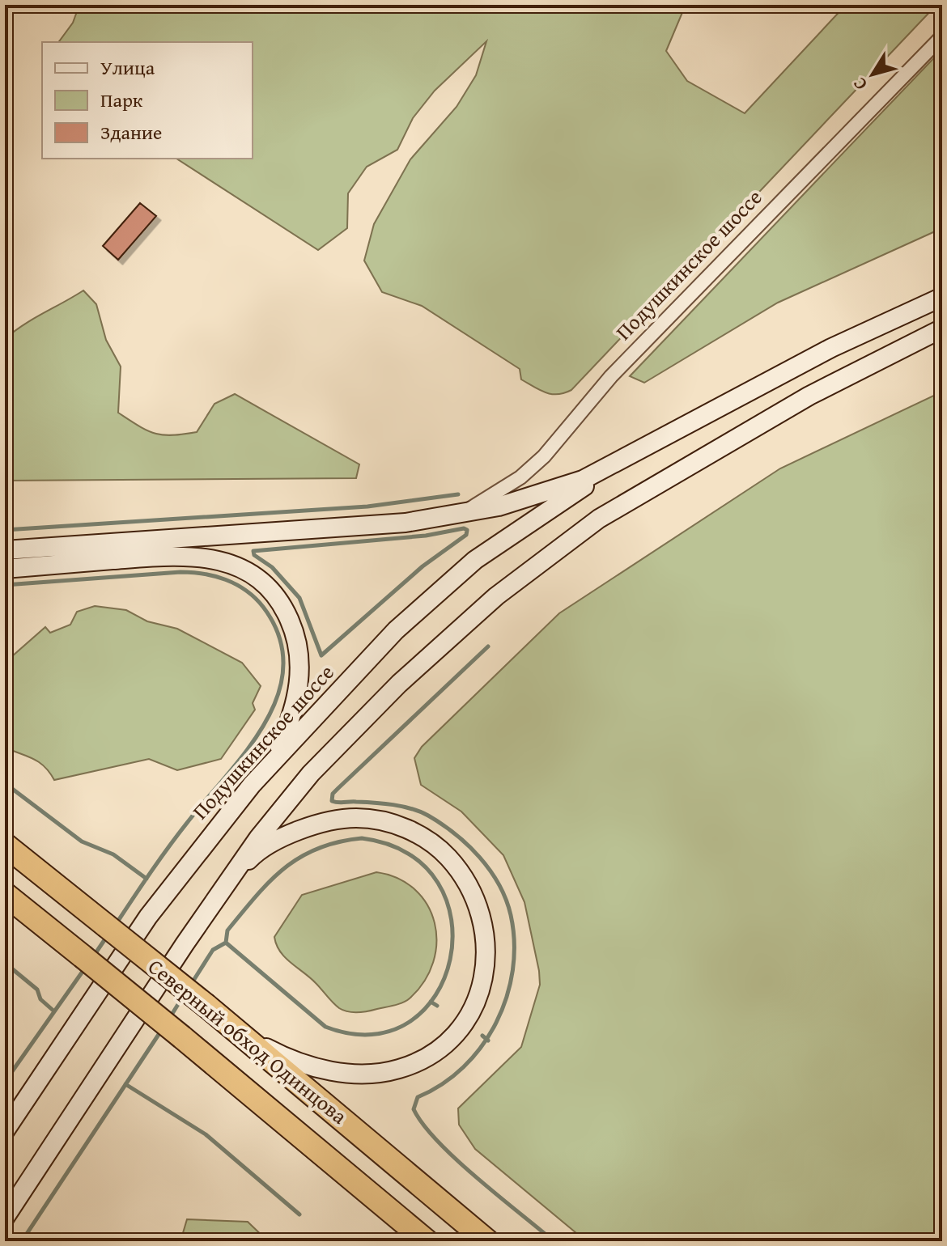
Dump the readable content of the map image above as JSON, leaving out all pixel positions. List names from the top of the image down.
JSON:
{
  "streets": {
    "highway": ["Северный обход Одинцова"],
    "main road": ["Подушкинское шоссе"]
  },
  "legend": ["Улица", "Парк", "Здание"],
  "north": "bottom left"
}
